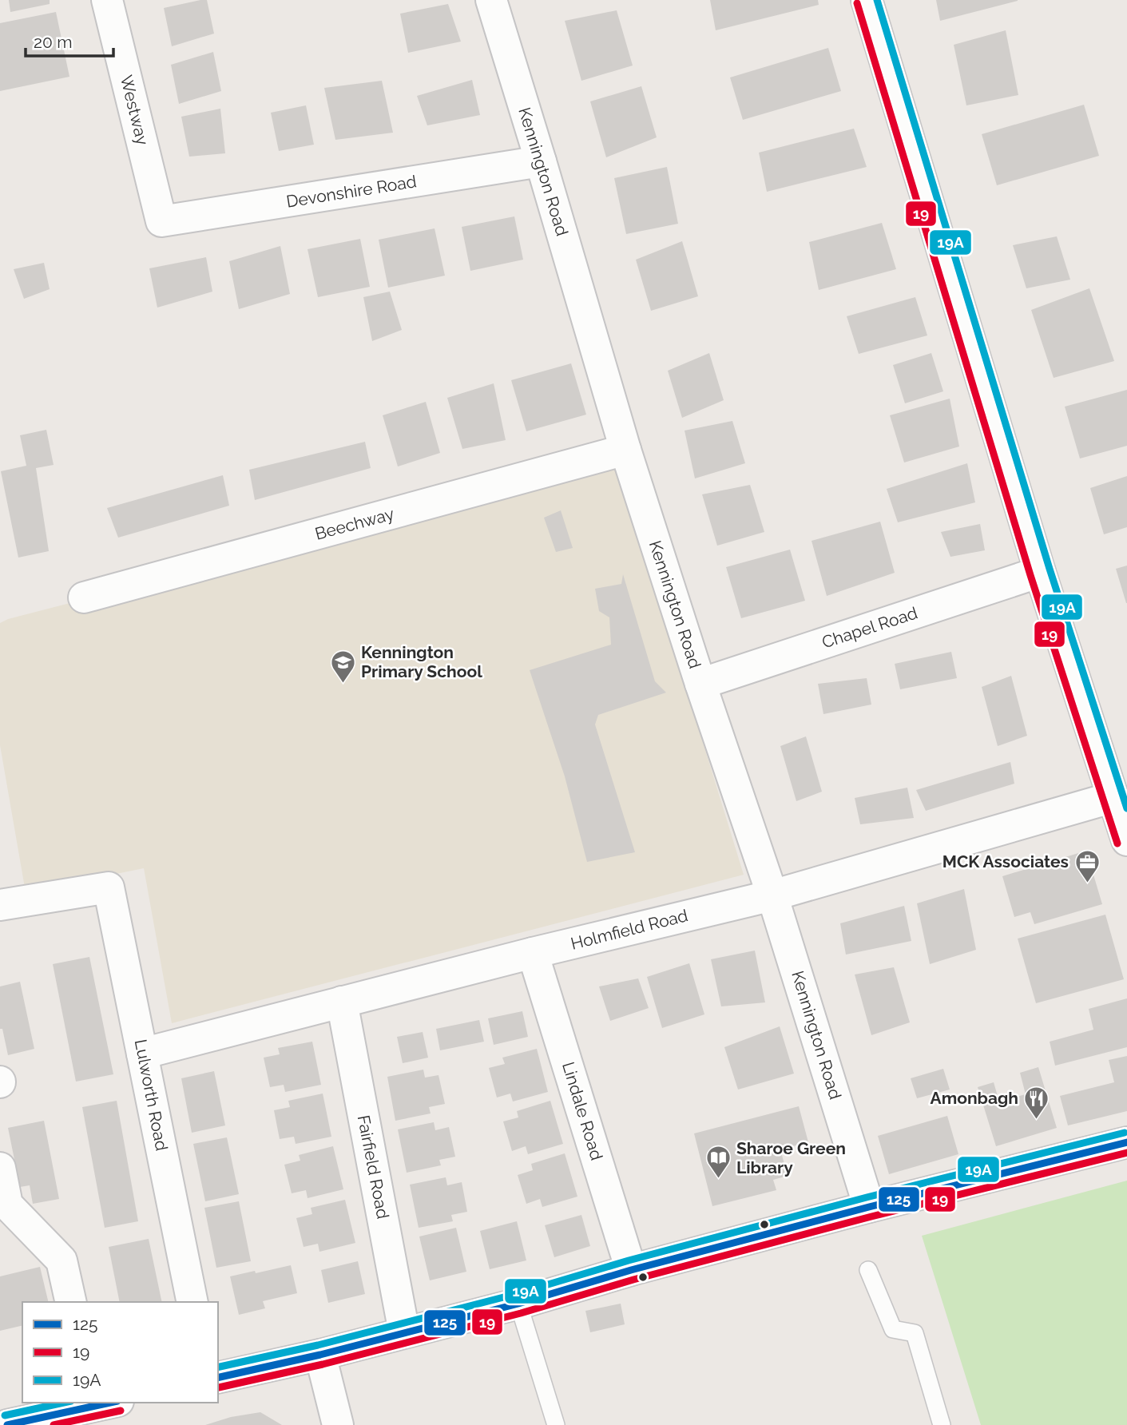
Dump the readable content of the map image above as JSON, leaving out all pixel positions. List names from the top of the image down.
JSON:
{
  "streets": {
    "street": [
      "Westway",
      "Kennington Road",
      "Devonshire Road",
      "Beechway",
      "Chapel Road",
      "Holmfield Road",
      "Lulworth Road",
      "Lindale Road",
      "Fairfield Road"
    ]
  },
  "crossings": [
    ["Westway", "Devonshire Road"],
    ["Kennington Road", "Devonshire Road"],
    ["Kennington Road", "Beechway"],
    ["Kennington Road", "Chapel Road"],
    ["Kennington Road", "Holmfield Road"],
    ["Holmfield Road", "Lulworth Road"],
    ["Holmfield Road", "Lindale Road"],
    ["Holmfield Road", "Fairfield Road"]
  ],
  "places": {
    "school or university": ["Kennington Primary School"],
    "office": ["MCK Associates"],
    "restaurant": ["Amonbagh"],
    "library": ["Sharoe Green Library"]
  },
  "lines": ["transit line 19A", "transit line 19", "transit line 125"],
  "legend": ["125", "19", "19A"],
  "scale_bar": "20 m"
}
